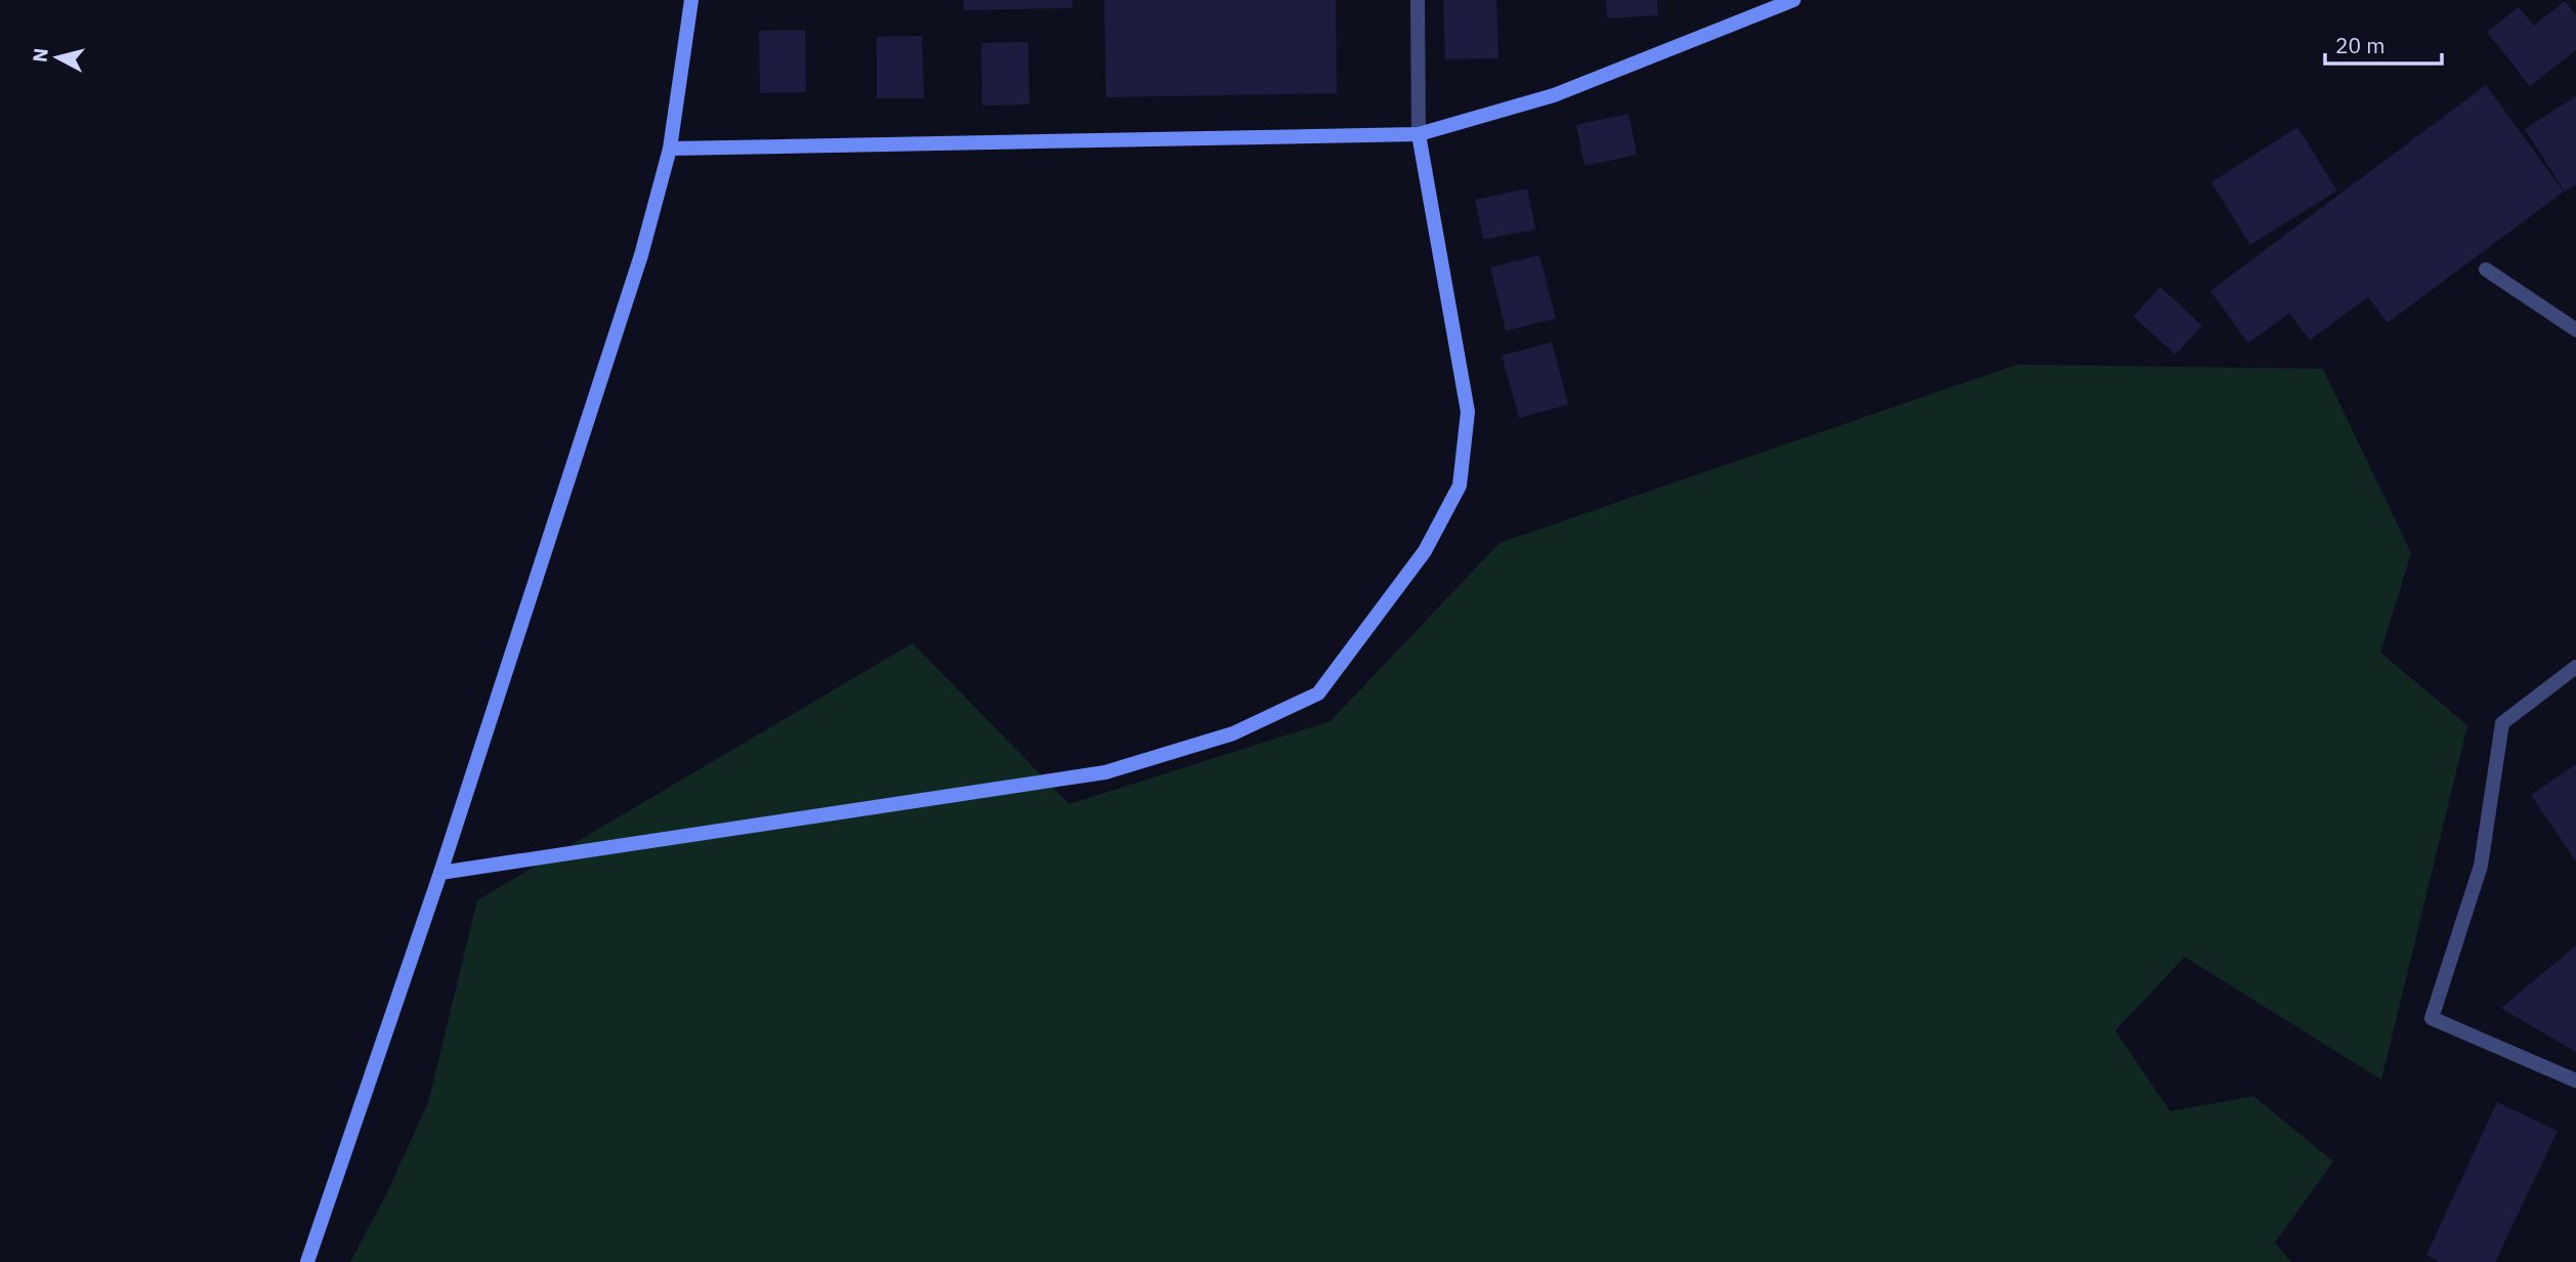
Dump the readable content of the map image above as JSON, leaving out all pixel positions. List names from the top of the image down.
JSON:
{
  "scale_bar": "20 m",
  "north": "left"
}
